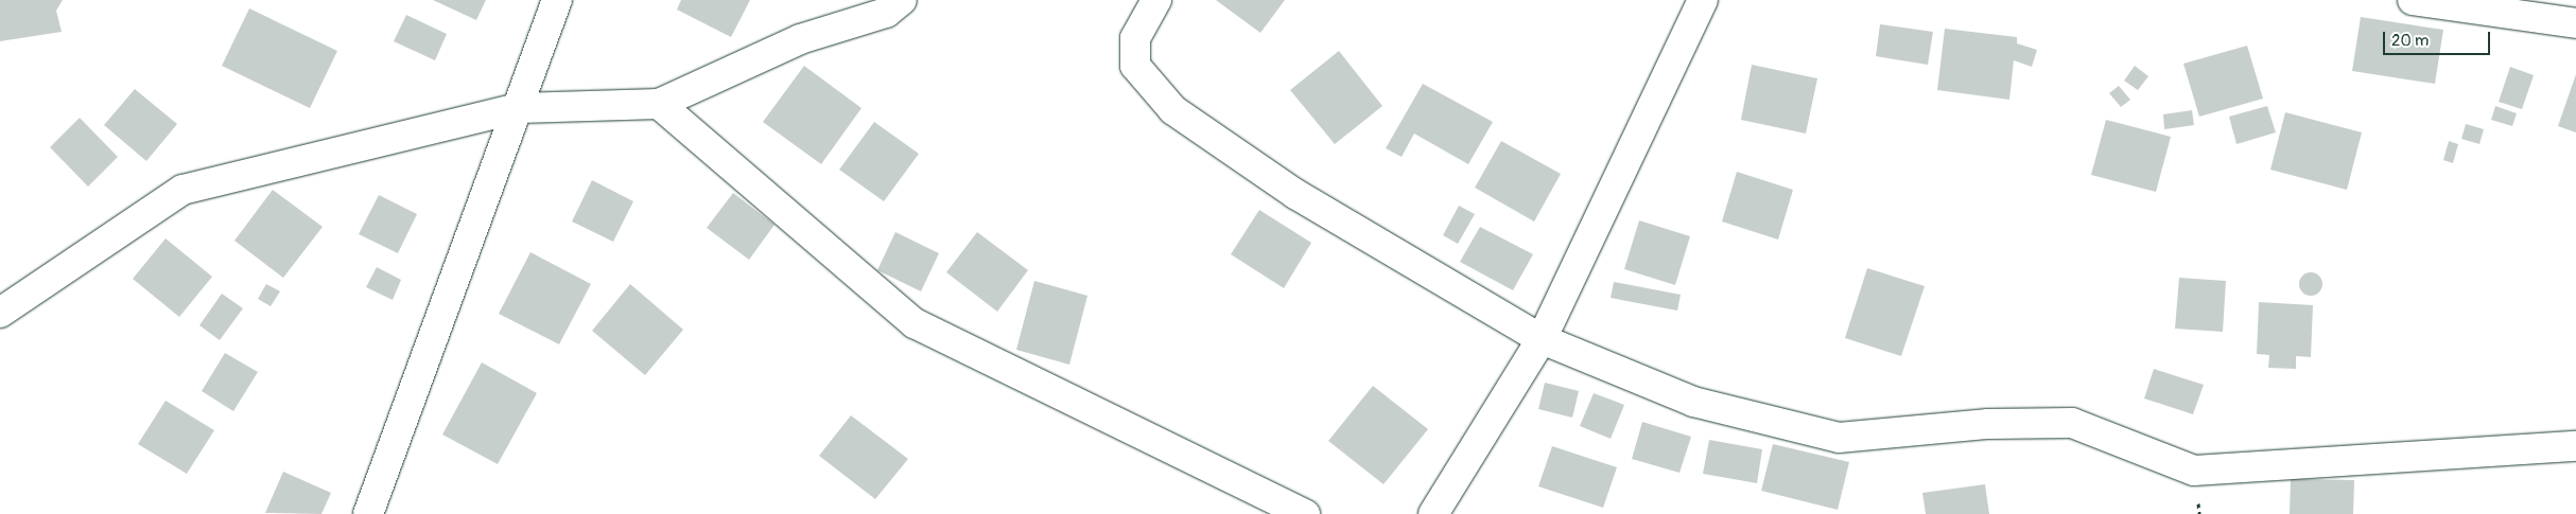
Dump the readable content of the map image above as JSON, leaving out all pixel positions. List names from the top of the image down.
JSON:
{
  "scale_bar": "20 m"
}
